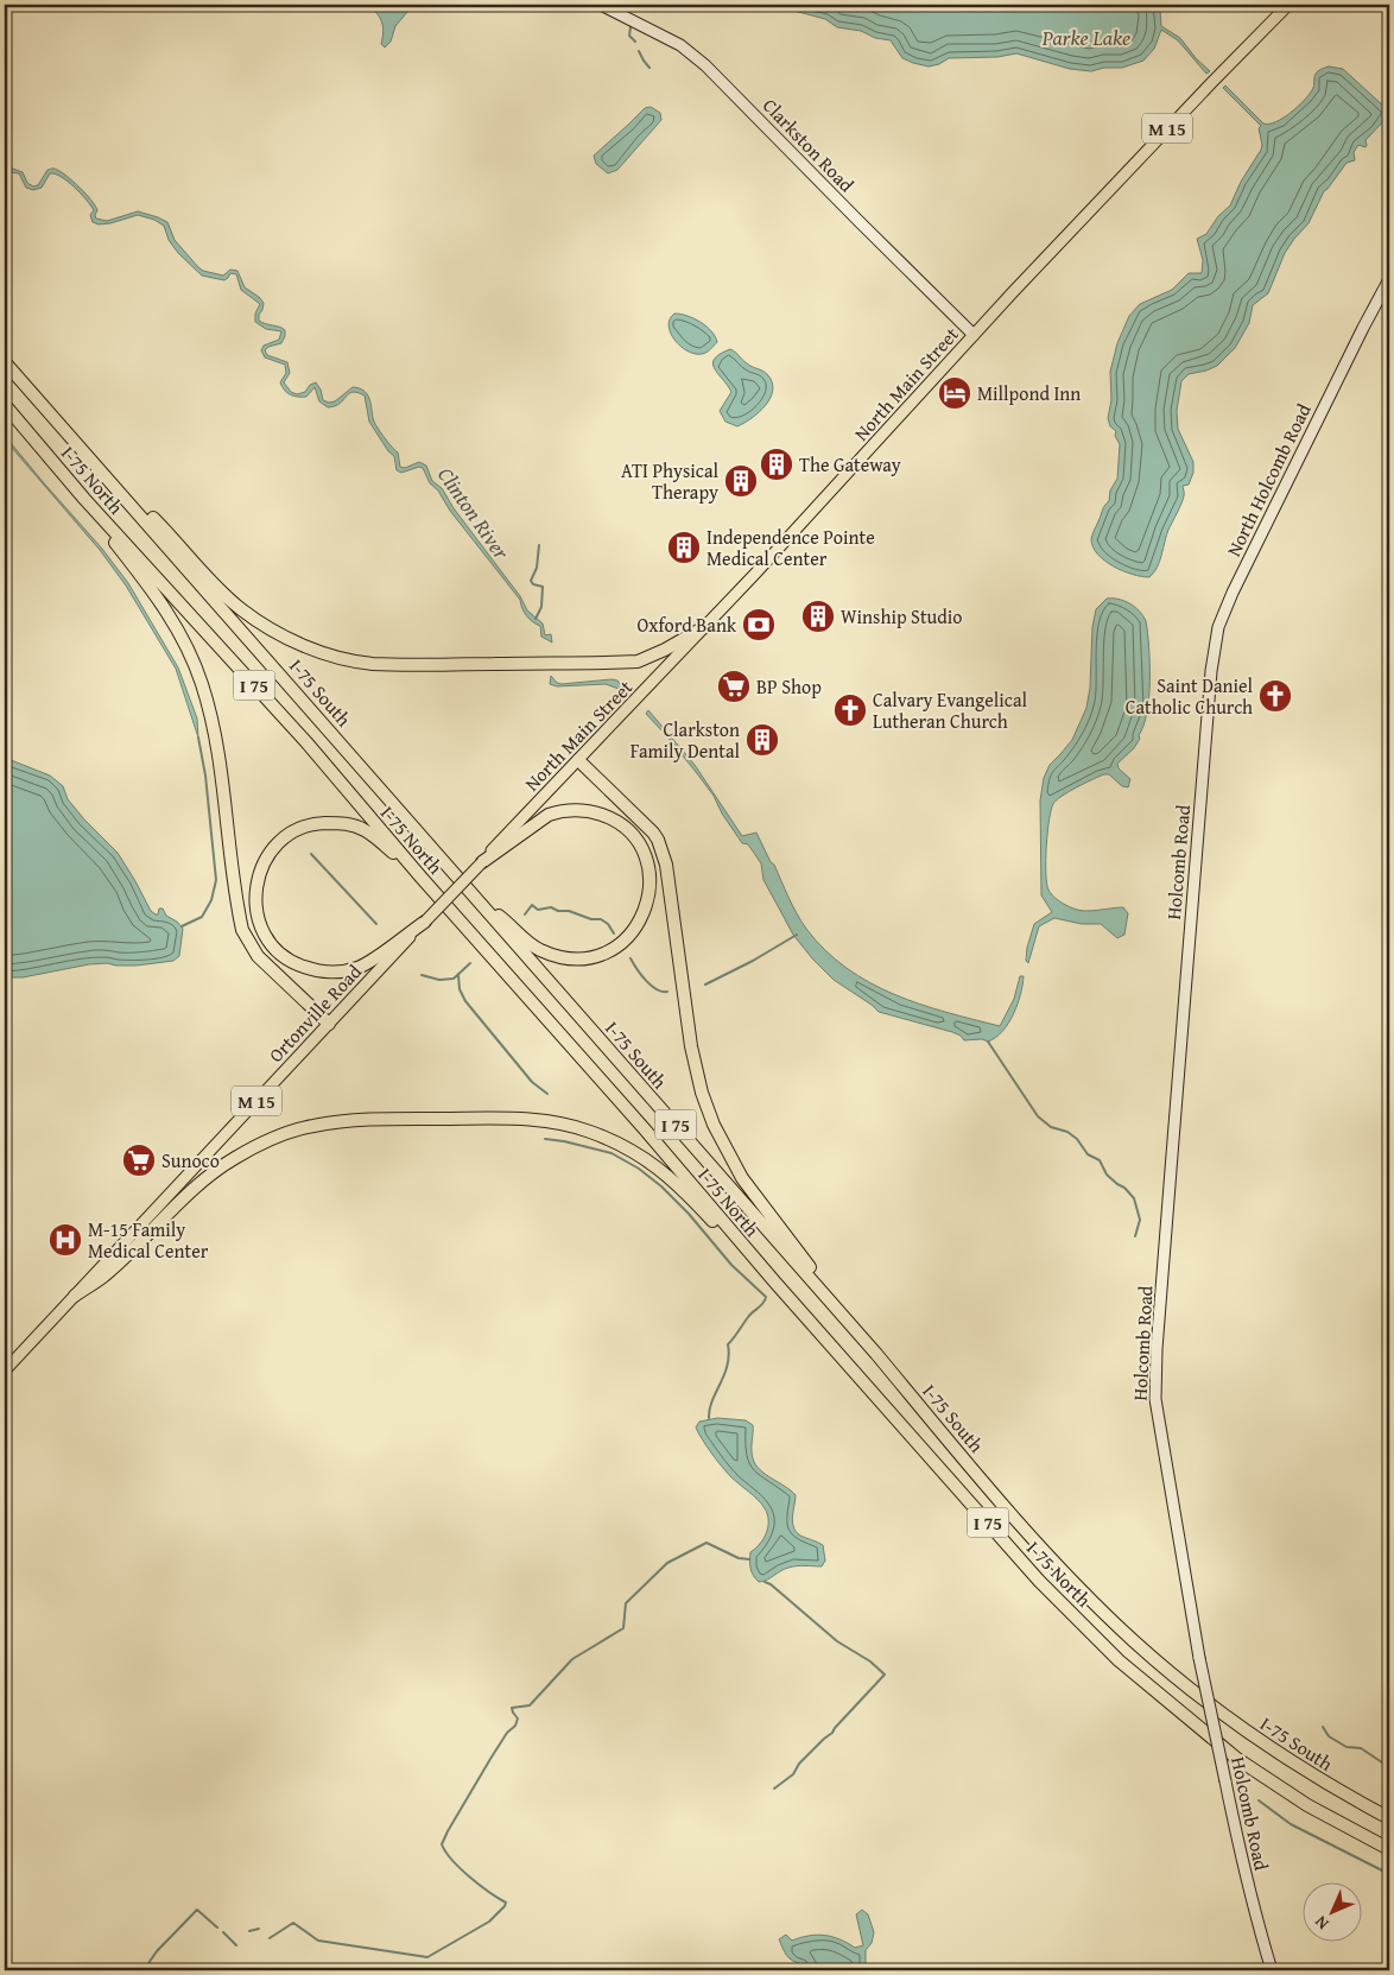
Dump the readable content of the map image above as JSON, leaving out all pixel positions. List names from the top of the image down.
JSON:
{
  "streets": {
    "highway": ["I-75 North", "I 75", "I-75 South"],
    "main road": ["M 15", "North Main Street", "Ortonville Road"],
    "street": ["Clarkston Road", "North Holcomb Road", "Holcomb Road"]
  },
  "crossings": [
    ["Clarkston Road", "North Main Street"],
    ["North Main Street", "Ortonville Road"],
    ["North Holcomb Road", "Holcomb Road"]
  ],
  "water": ["Parke Lake", "Clinton River"],
  "places": {
    "hotel": ["Millpond Inn"],
    "building": [
      "The Gateway",
      "ATI Physical Therapy",
      "Independence Pointe Medical Center",
      "Winship Studio",
      "Clarkston Family Dental"
    ],
    "bank": ["Oxford Bank"],
    "supermarket": ["BP Shop", "Sunoco"],
    "church": ["Saint Daniel Catholic Church", "Calvary Evangelical Lutheran Church"],
    "hospital": ["M-15 Family Medical Center"]
  },
  "north": "bottom left"
}
